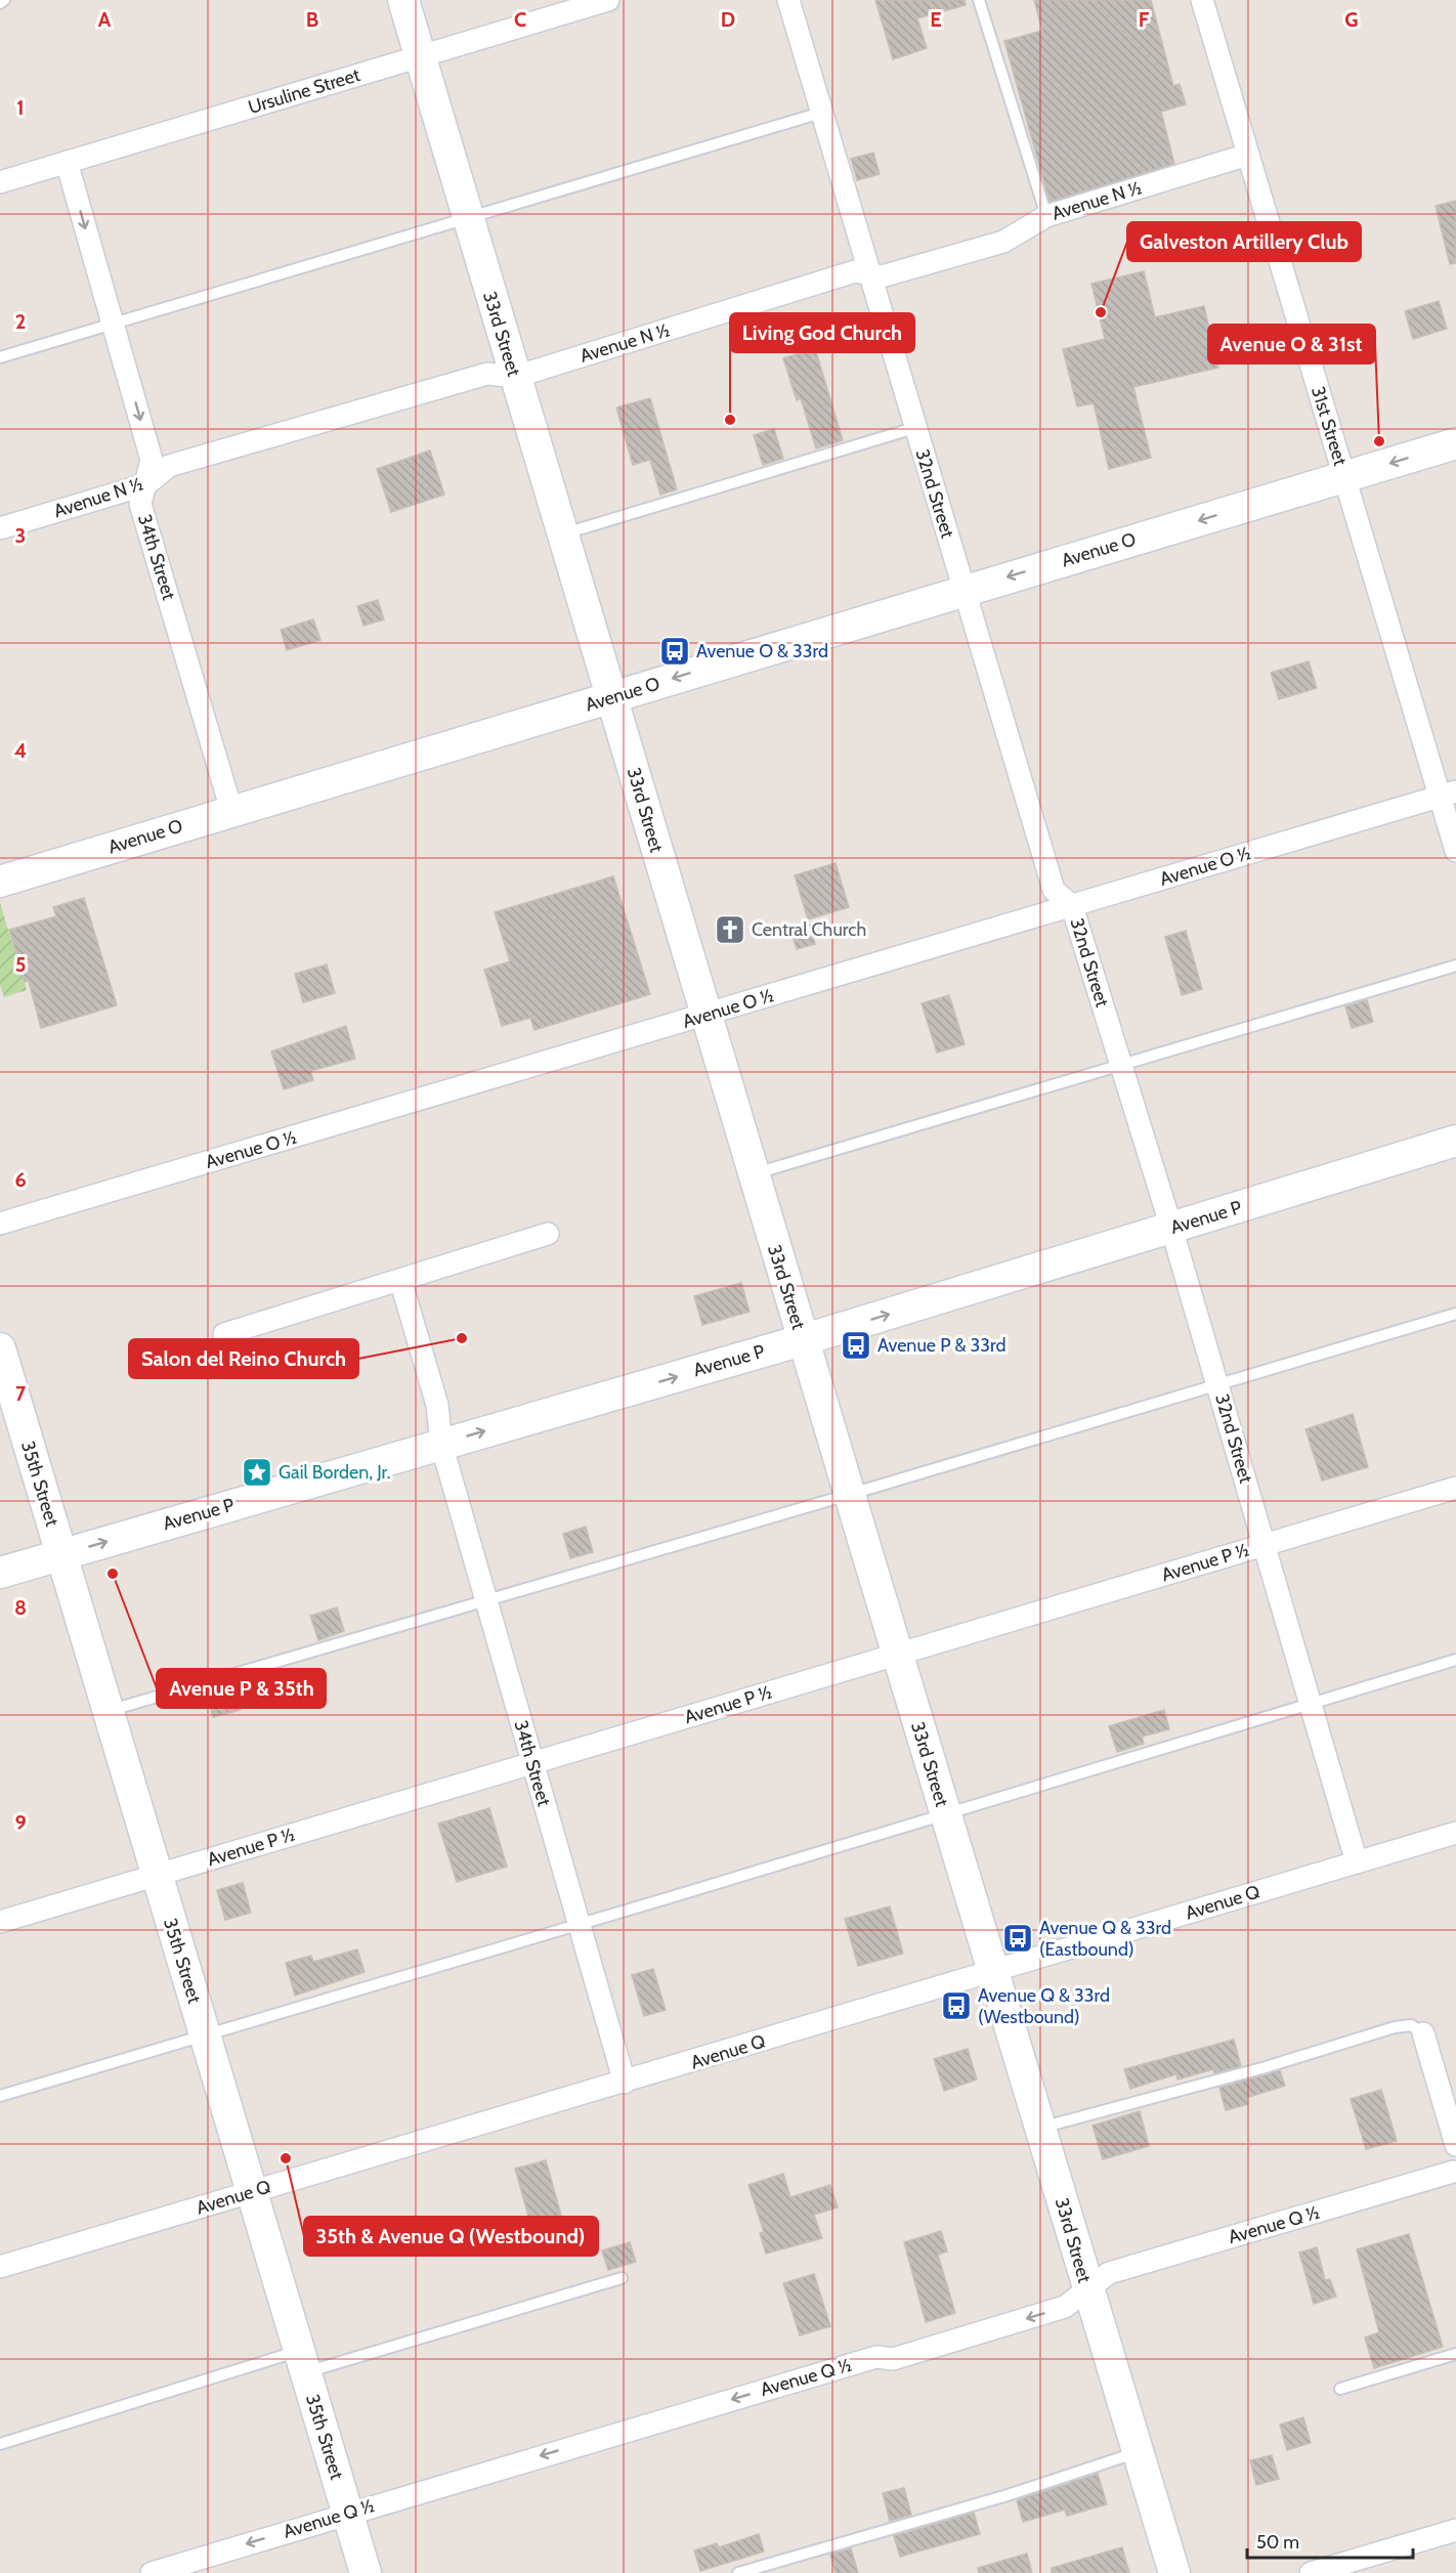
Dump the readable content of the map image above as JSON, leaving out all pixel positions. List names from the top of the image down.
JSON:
{
  "streets": {
    "street": [
      "Ursuline Street",
      "Avenue N ½",
      "33rd Street",
      "31st Street",
      "32nd Street",
      "Avenue O",
      "34th Street",
      "Avenue O ½",
      "Avenue P",
      "35th Street",
      "Avenue P ½",
      "Avenue Q",
      "Avenue Q ½"
    ]
  },
  "crossings": [
    ["Ursuline Street", "33rd Street"],
    ["Ursuline Street", "34th Street"],
    ["Avenue N ½", "33rd Street"],
    ["Avenue N ½", "31st Street"],
    ["Avenue N ½", "32nd Street"],
    ["Avenue N ½", "34th Street"],
    ["33rd Street", "Avenue O"],
    ["33rd Street", "Avenue O ½"],
    ["33rd Street", "Avenue P"],
    ["33rd Street", "Avenue P ½"],
    ["33rd Street", "Avenue Q"],
    ["33rd Street", "Avenue Q ½"],
    ["31st Street", "Avenue O"],
    ["31st Street", "Avenue O ½"],
    ["32nd Street", "Avenue O"],
    ["32nd Street", "Avenue O ½"],
    ["32nd Street", "Avenue P"],
    ["32nd Street", "Avenue P ½"],
    ["32nd Street", "Avenue Q"],
    ["Avenue O", "34th Street"],
    ["34th Street", "Avenue P"],
    ["34th Street", "Avenue P ½"],
    ["34th Street", "Avenue Q"],
    ["Avenue P", "35th Street"],
    ["35th Street", "Avenue P ½"],
    ["35th Street", "Avenue Q"],
    ["35th Street", "Avenue Q ½"]
  ],
  "one_way": ["Avenue O", "Avenue P", "Avenue Q ½"],
  "places": {
    "other": [
      "Galveston Artillery Club",
      "Living God Church",
      "Avenue O & 31st",
      "Salon del Reino Church",
      "Avenue P & 35th",
      "35th & Avenue Q (Westbound)"
    ],
    "bus stop": [
      "Avenue O & 33rd",
      "Avenue P & 33rd",
      "Avenue Q & 33rd (Eastbound)",
      "Avenue Q & 33rd (Westbound)"
    ],
    "church": ["Central Church"],
    "place": ["Gail Borden, Jr."]
  },
  "scale_bar": "50 m",
  "grid": {
    "columns": [
      "A",
      "B",
      "C",
      "D",
      "E",
      "F",
      "G"
    ],
    "rows": [
      "1",
      "2",
      "3",
      "4",
      "5",
      "6",
      "7",
      "8",
      "9"
    ]
  }
}
